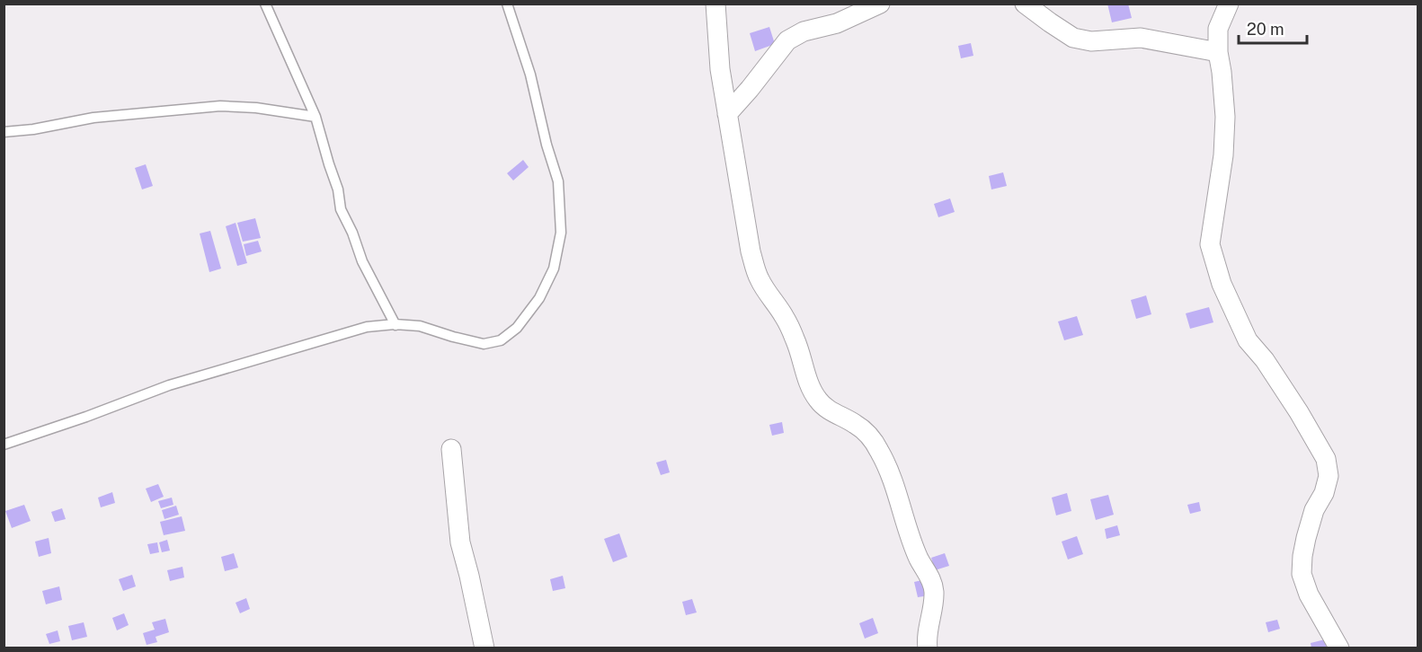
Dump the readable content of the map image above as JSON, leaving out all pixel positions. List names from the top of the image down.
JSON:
{
  "scale_bar": "20 m"
}
